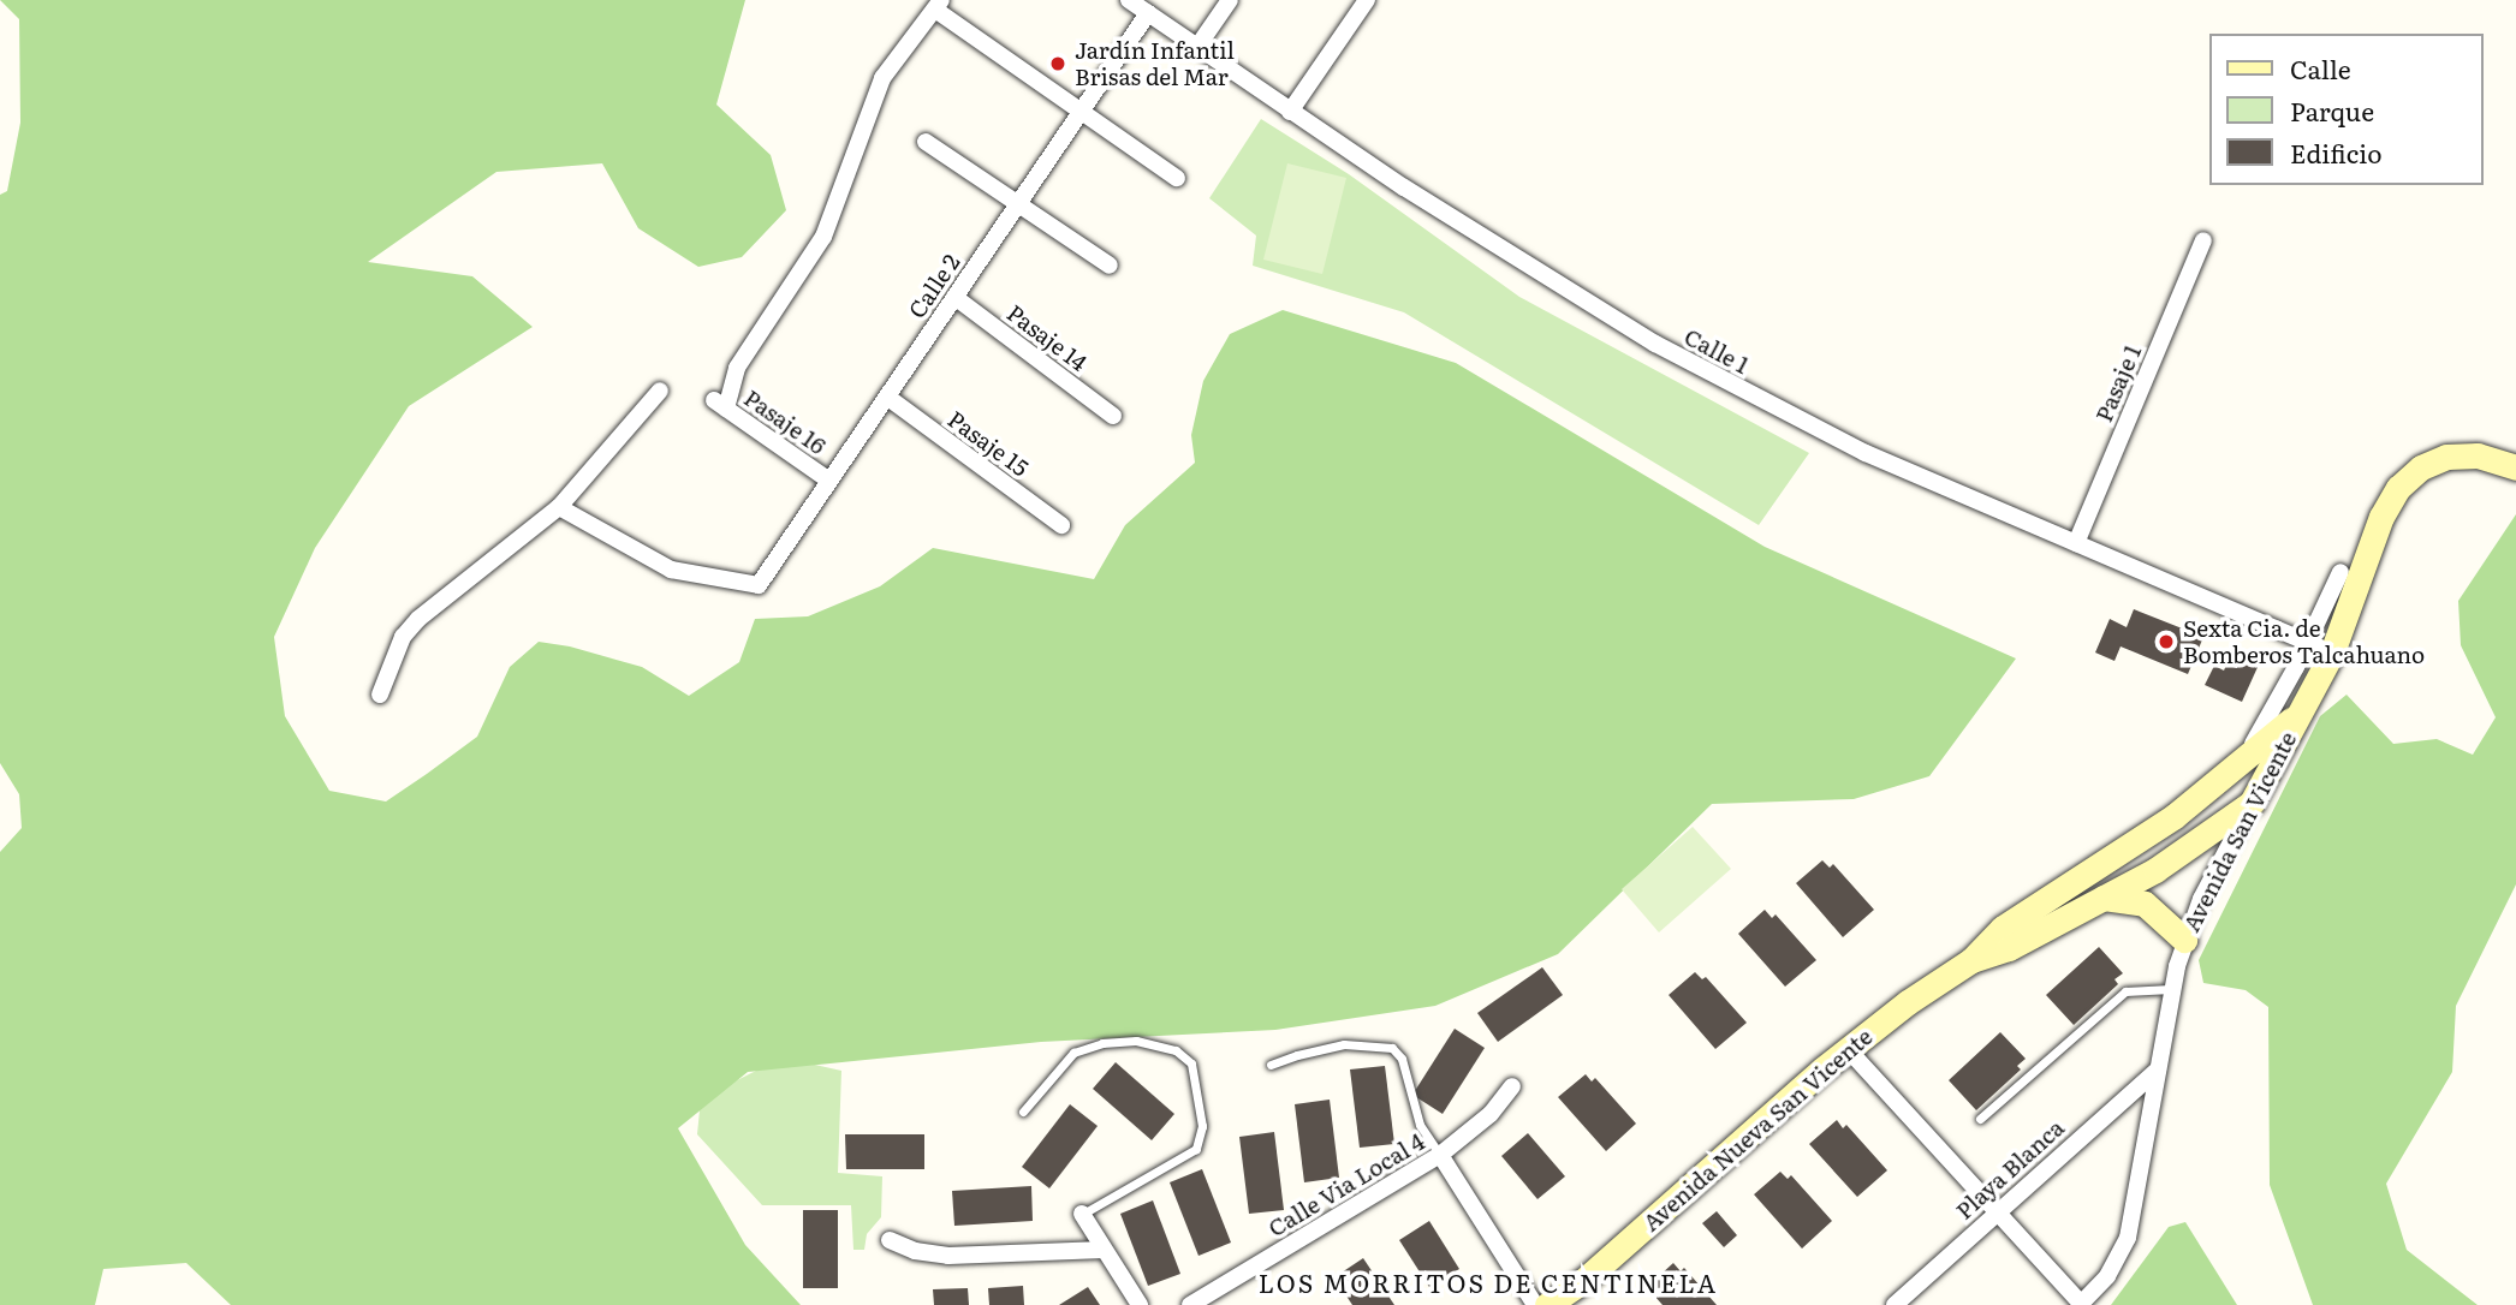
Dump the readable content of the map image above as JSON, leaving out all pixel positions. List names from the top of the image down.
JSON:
{
  "streets": {
    "street": [
      "Calle 2",
      "Pasaje 14",
      "Calle 1",
      "Pasaje 1",
      "Pasaje 16",
      "Pasaje 15",
      "Avenida San Vicente",
      "Avenida Nueva San Vicente",
      "Playa Blanca",
      "Calle Via Local 4"
    ]
  },
  "crossings": [
    ["Calle 2", "Pasaje 14"],
    ["Calle 2", "Calle 1"],
    ["Calle 2", "Pasaje 16"],
    ["Calle 2", "Pasaje 15"],
    ["Calle 1", "Pasaje 1"],
    ["Calle 1", "Avenida San Vicente"],
    ["Avenida San Vicente", "Avenida Nueva San Vicente"],
    ["Avenida San Vicente", "Playa Blanca"]
  ],
  "districts": ["LOS MORRITOS DE CENTINELA"],
  "places": ["Jardín Infantil Brisas del Mar", "Sexta Cia. de Bomberos Talcahuano"],
  "legend": ["Calle", "Parque", "Edificio"]
}
